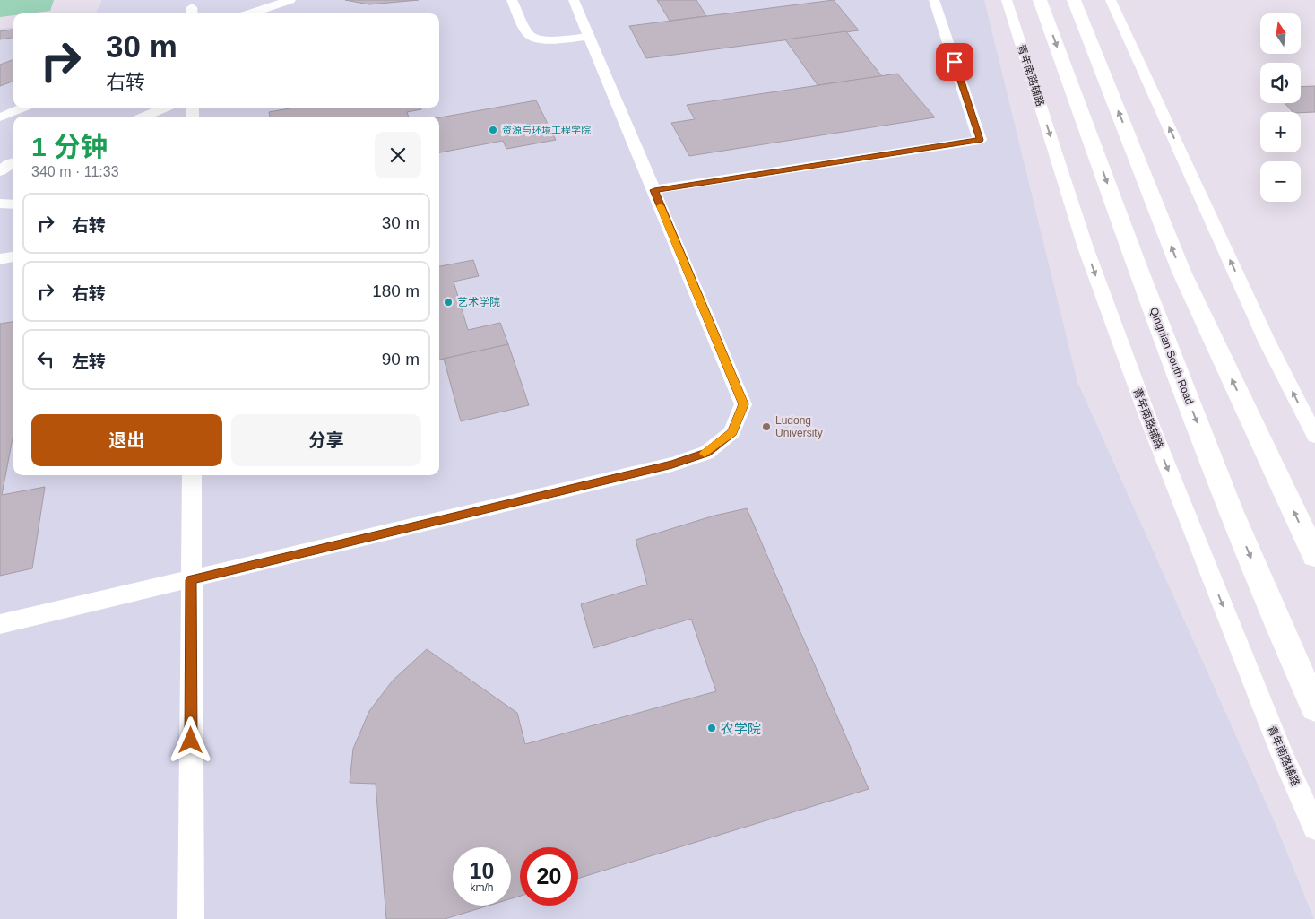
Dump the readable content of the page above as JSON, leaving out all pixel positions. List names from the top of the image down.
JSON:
{
  "streets": {
    "main road": ["Qingnian South Road"],
    "lane": ["青年南路辅路"]
  },
  "places": [
    "资源与环境工程学院",
    "艺术学院",
    "Ludong University",
    "农学院"
  ],
  "north": "top",
  "page": {
    "map_buttons": ["+", "−"],
    "turn": ["30 m", "右转"],
    "heading": ["1 分钟", "340 m · 11:33"],
    "list": [
      {
        "name": "右转",
        "value": "30 m"
      },
      {
        "name": "右转",
        "value": "180 m"
      },
      {
        "name": "左转",
        "value": "90 m"
      }
    ],
    "buttons": ["退出", "分享"],
    "speed": "10 km/h",
    "limit": "20"
  }
}
